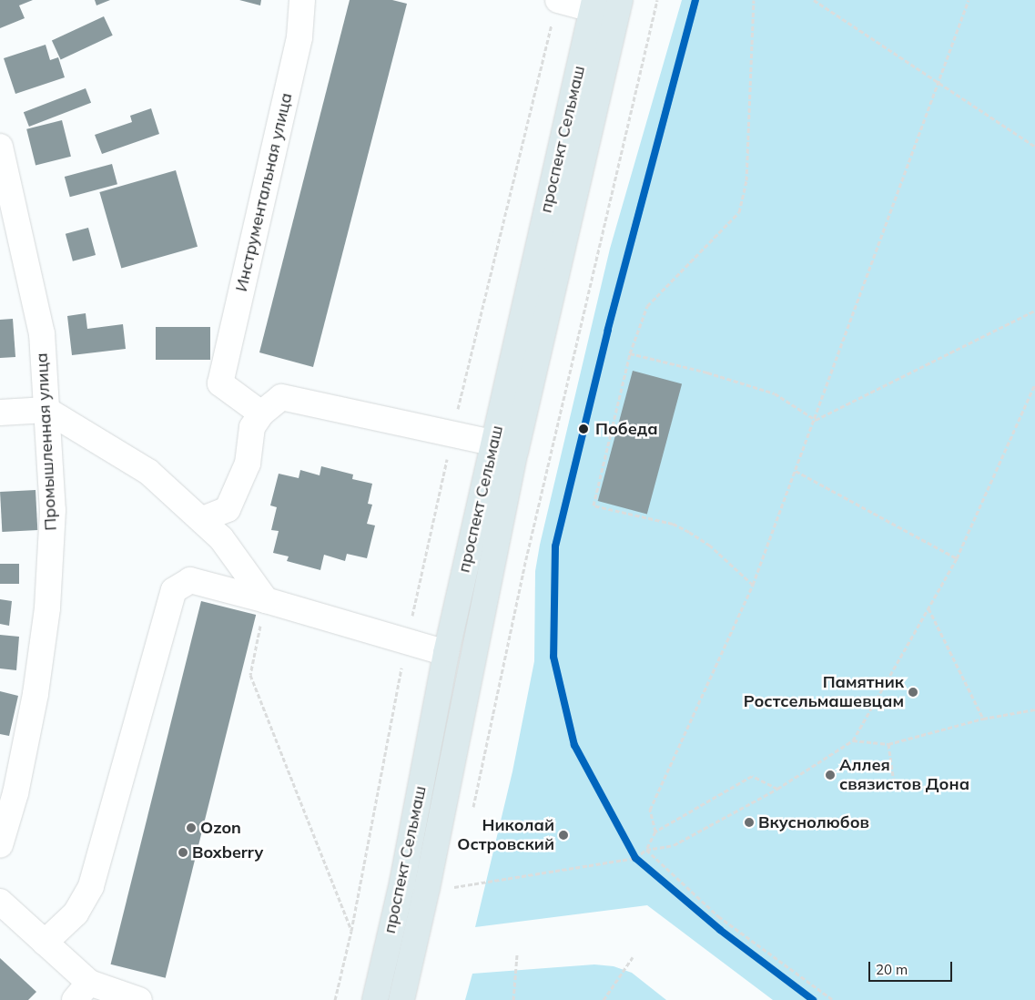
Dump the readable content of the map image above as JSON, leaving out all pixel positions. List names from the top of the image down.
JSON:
{
  "streets": {
    "main road": ["проспект Сельмаш"],
    "street": ["Инструментальная улица", "Промышленная улица"]
  },
  "places": [
    "Победа",
    "Памятник Ростсельмашевцам",
    "Аллея связистов Дона",
    "Вкуснолюбов",
    "Ozon",
    "Николай Островский",
    "Boxberry"
  ],
  "scale_bar": "20 m"
}
